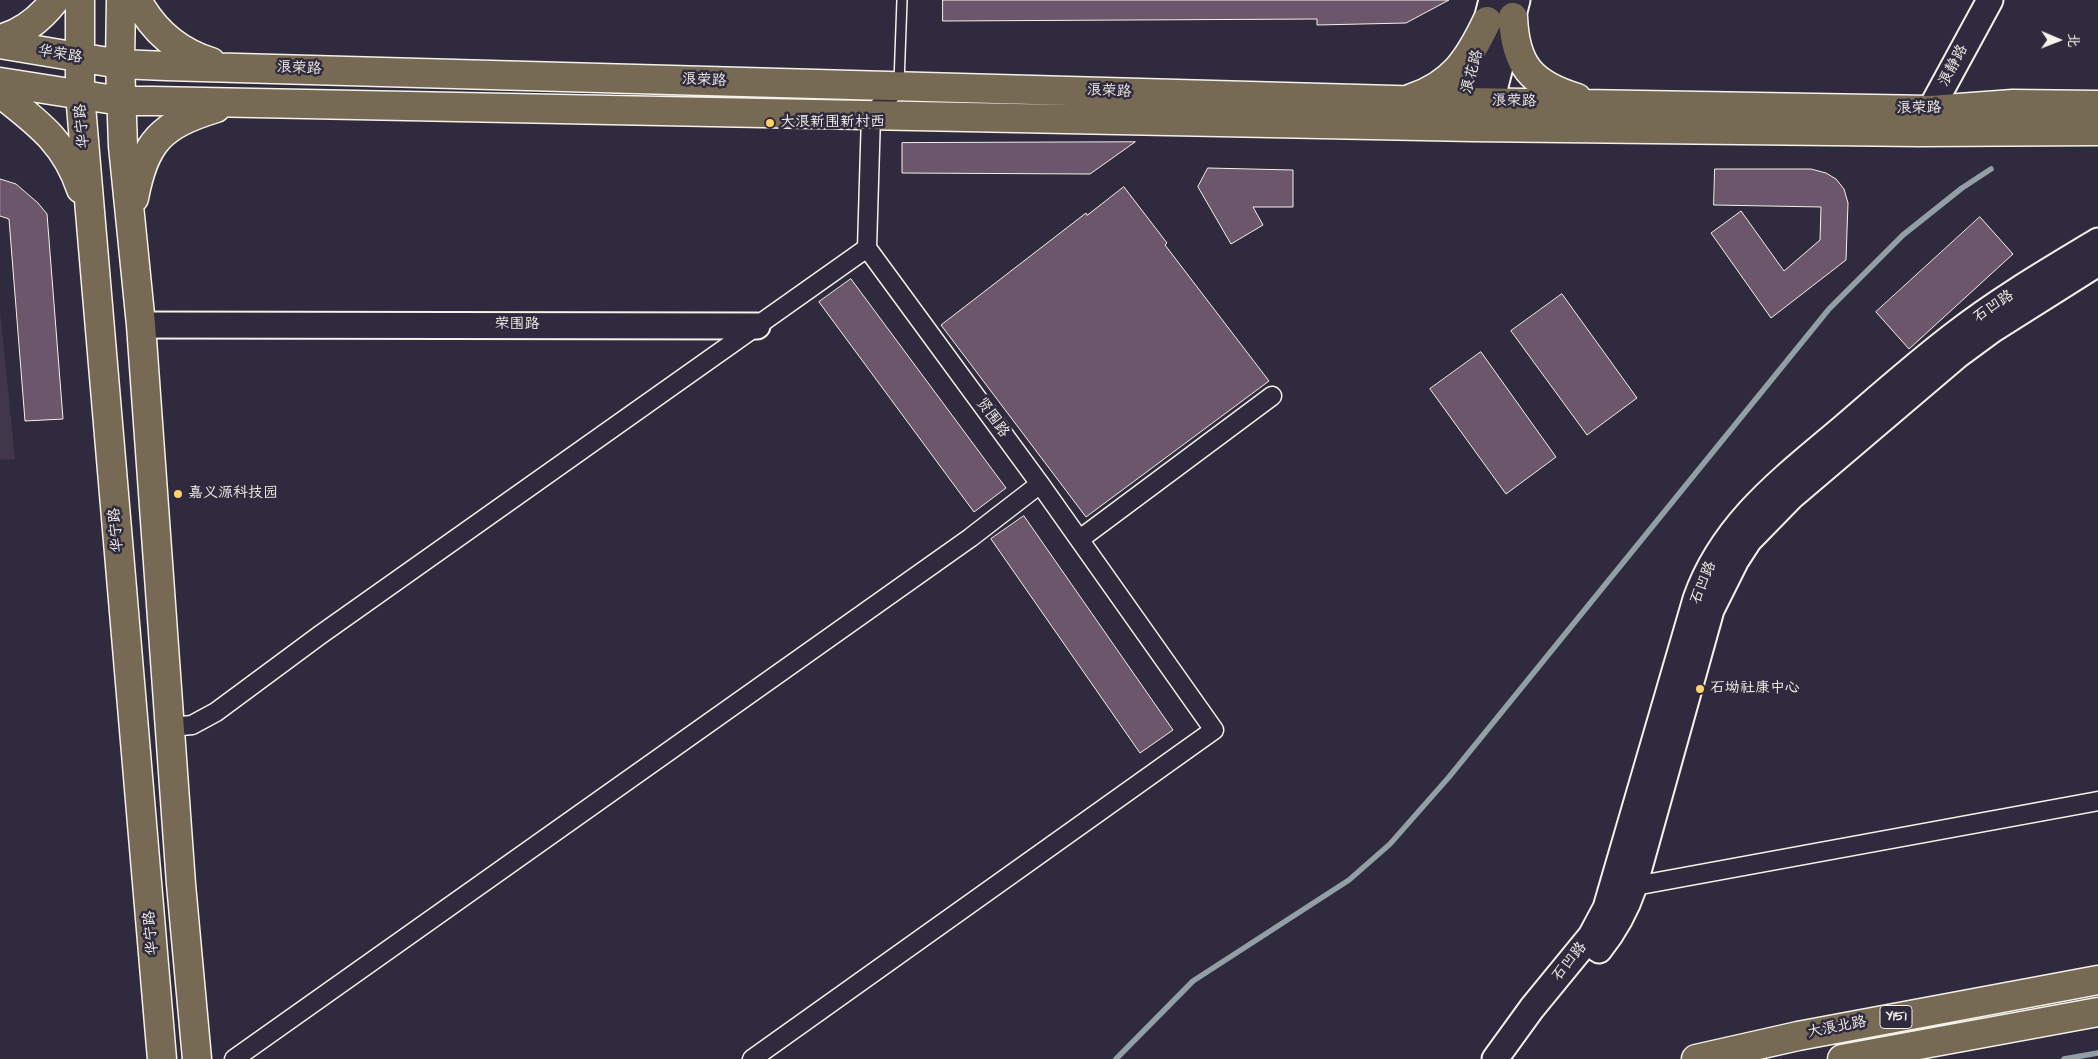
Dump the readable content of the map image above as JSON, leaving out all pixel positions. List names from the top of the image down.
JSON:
{
  "streets": {
    "main road": [
      "华荣路",
      "浪静路",
      "浪荣路",
      "浪花路",
      "华宁路",
      "石凹路",
      "荣围路",
      "Y151",
      "大浪北路"
    ],
    "street": ["贤围路"]
  },
  "crossings": [
    ["华荣路", "浪荣路"],
    ["华荣路", "华宁路"],
    ["浪静路", "浪荣路"],
    ["浪荣路", "浪花路"]
  ],
  "places": ["大浪新围新村西", "嘉义源科技园", "石坳社康中心"],
  "north": "right"
}
